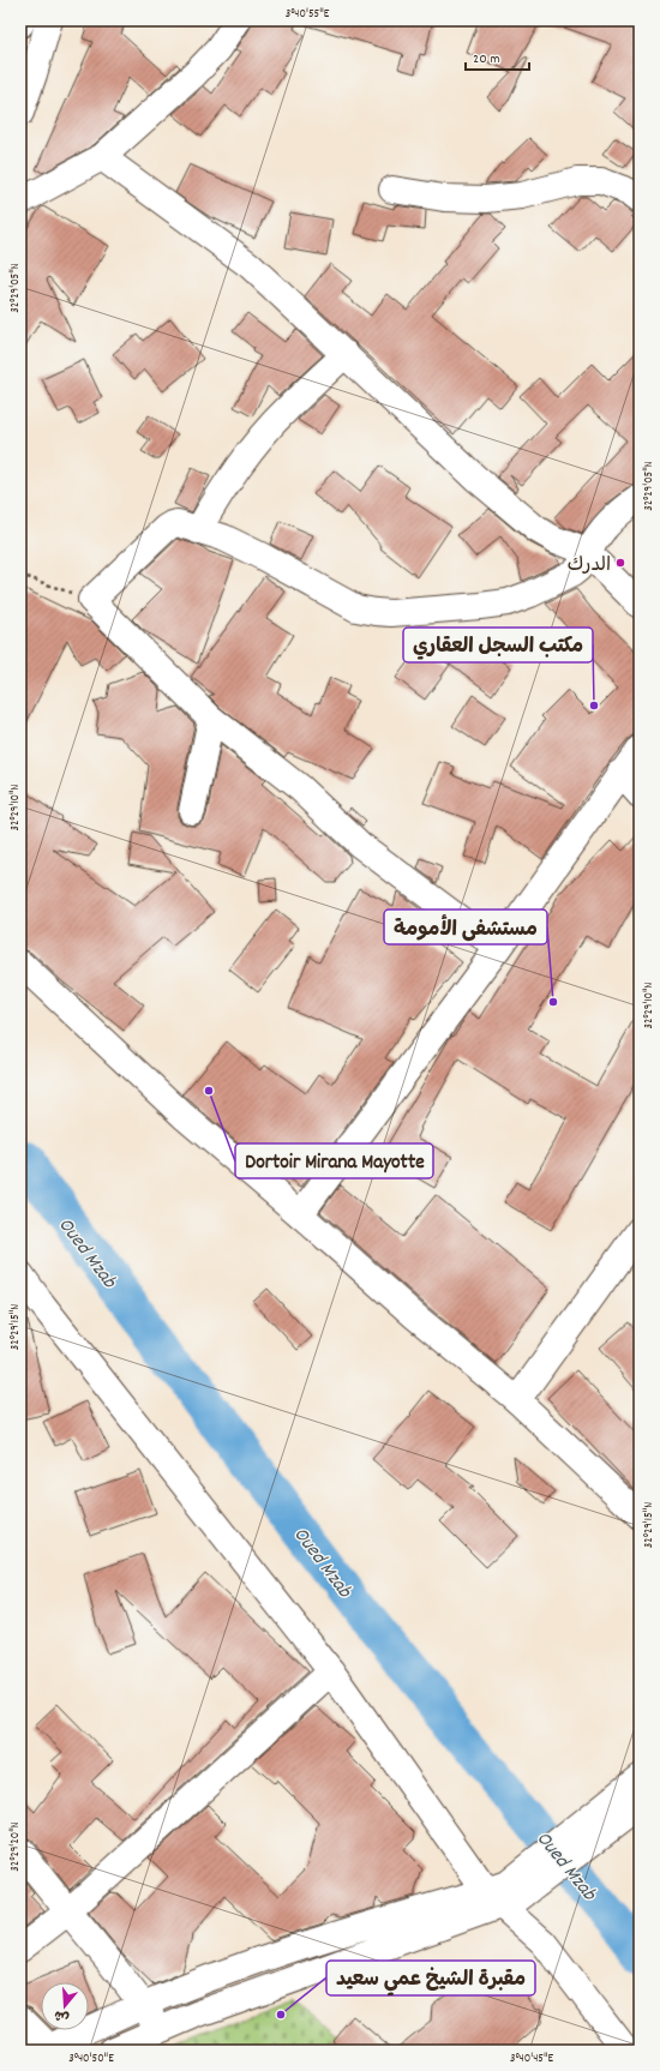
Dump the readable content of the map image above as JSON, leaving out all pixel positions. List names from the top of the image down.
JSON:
{
  "water": ["Oued Mzab"],
  "places": [
    "الدرك",
    "مكتب السجل العقاري",
    "مستشفى الأمومة",
    "Dortoir Mirana Mayotte",
    "مقبرة الشيخ عمي سعيد"
  ],
  "scale_bar": "20 m",
  "north": "bottom",
  "coordinates": [
    "3°40'55\"E",
    "32°29'05\"N",
    "32°29'10\"N",
    "32°29'15\"N",
    "32°29'20\"N",
    "3°40'50\"E",
    "3°40'45\"E"
  ]
}
